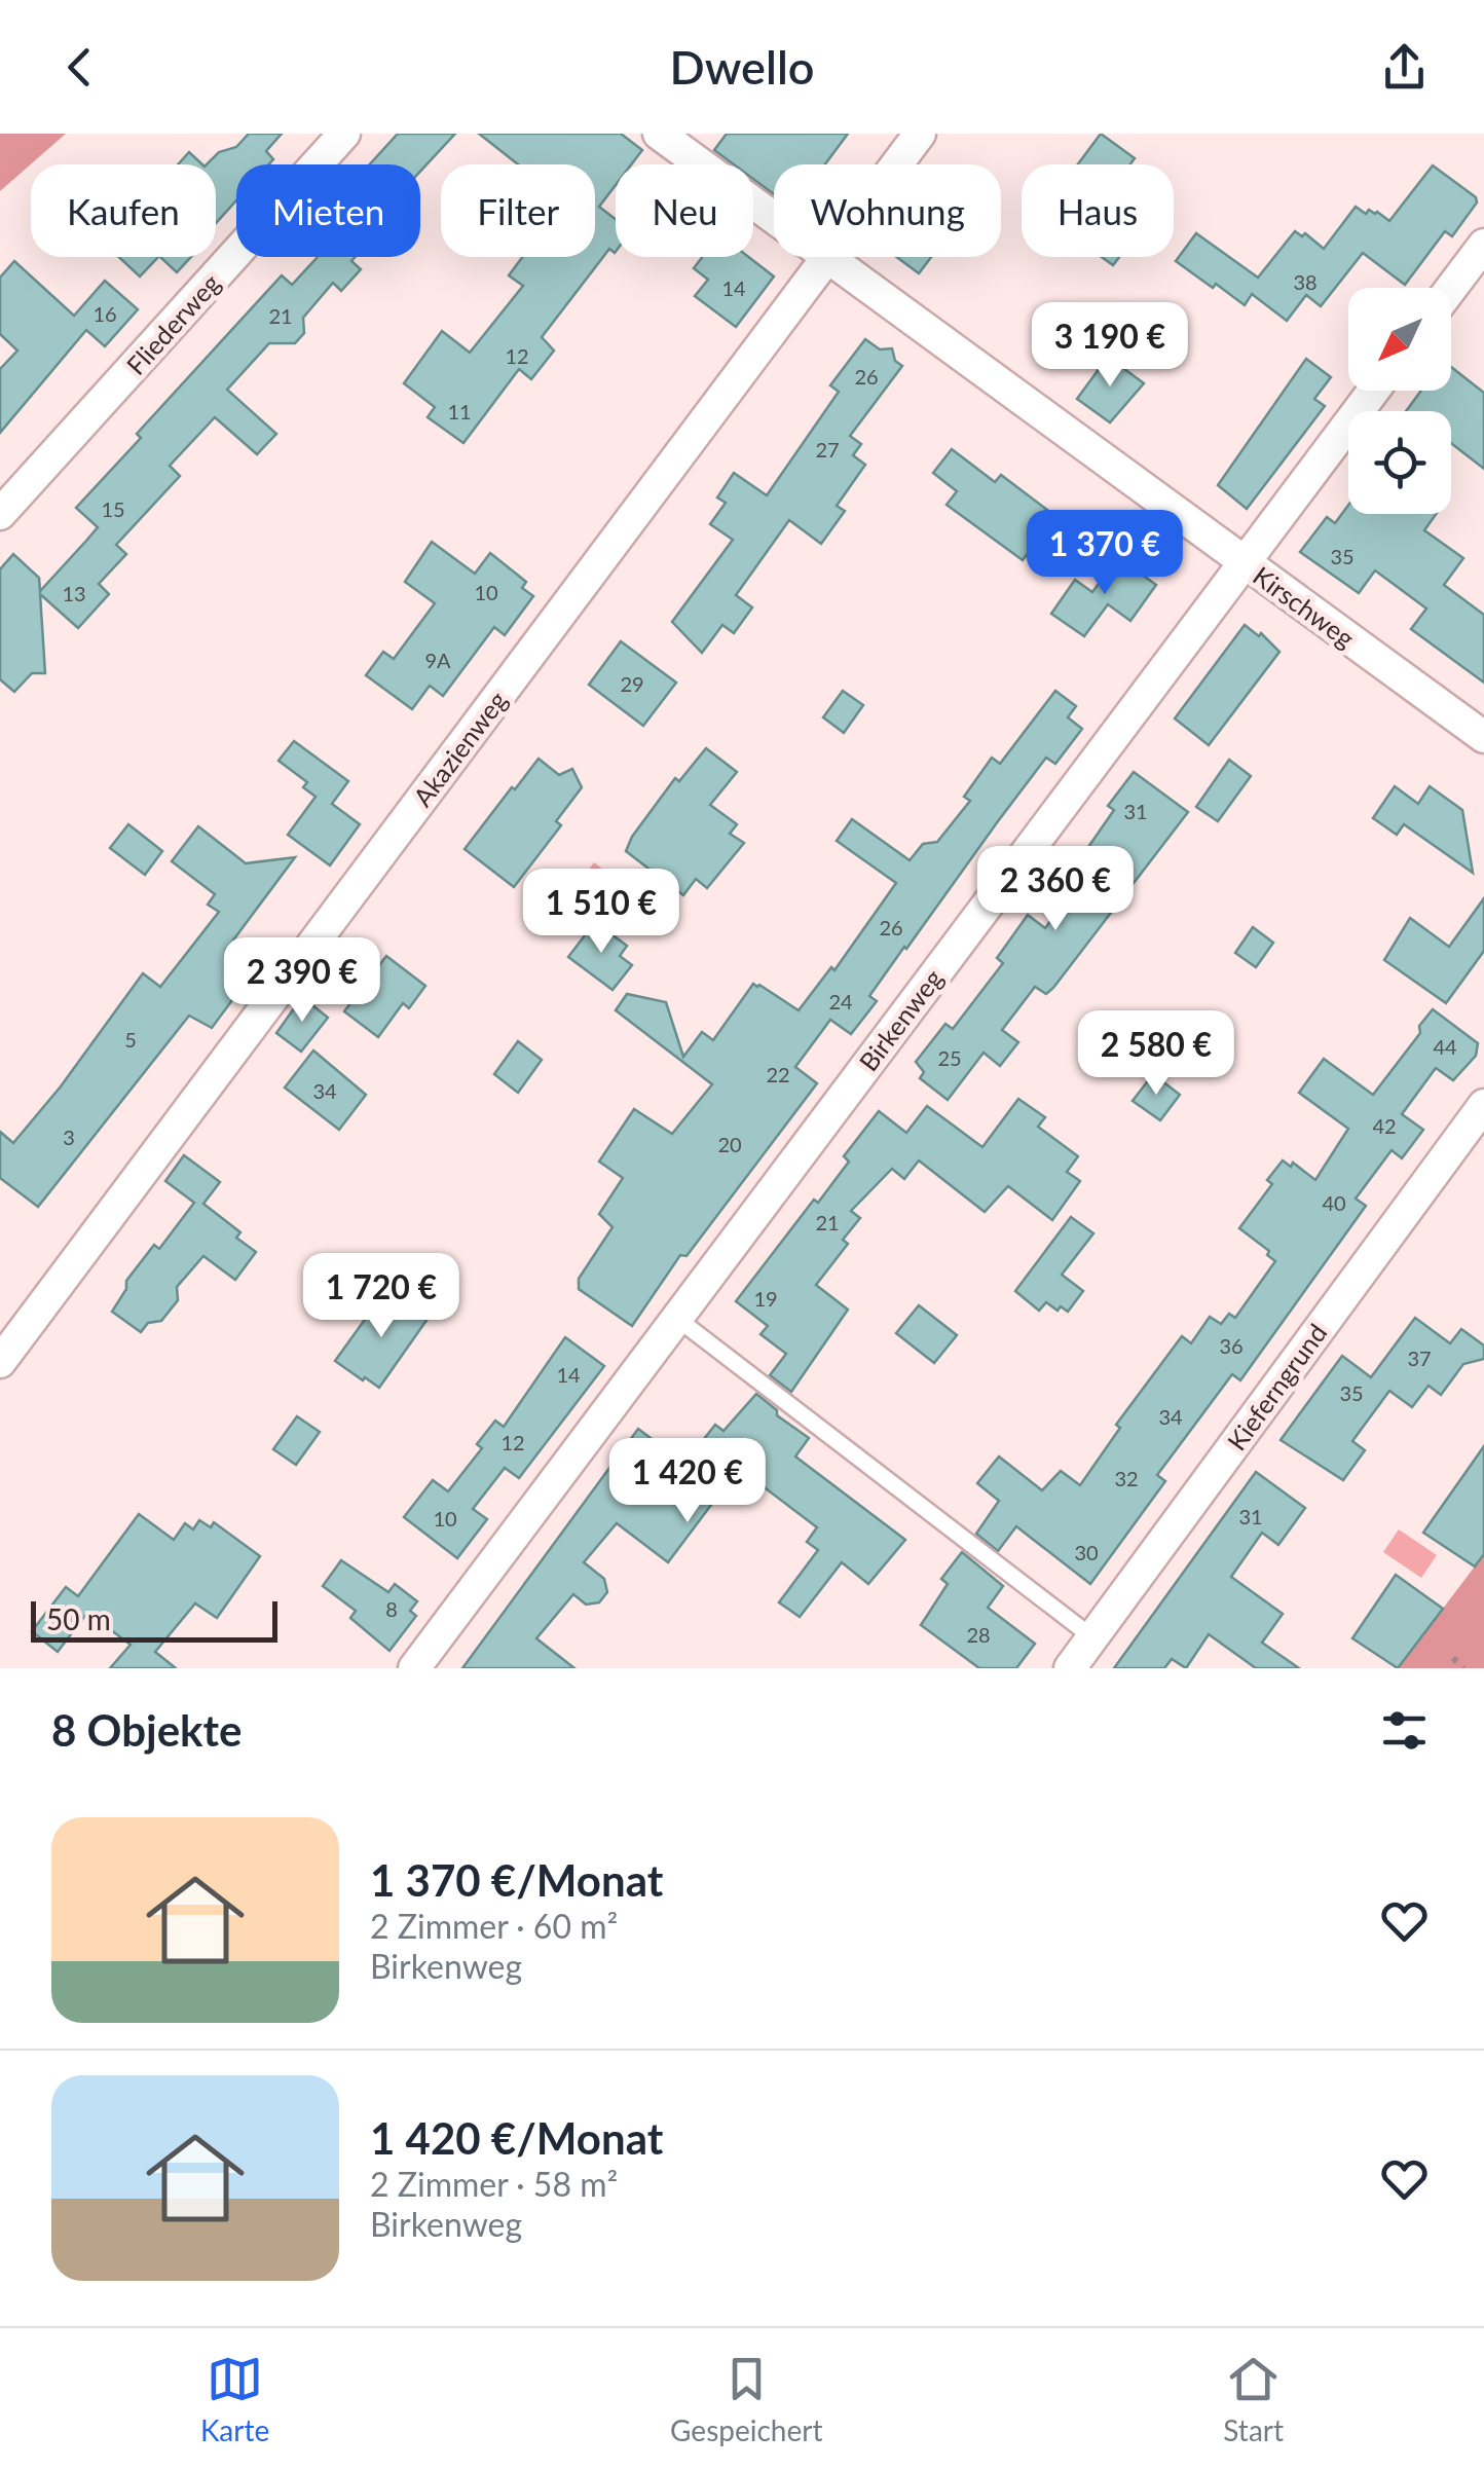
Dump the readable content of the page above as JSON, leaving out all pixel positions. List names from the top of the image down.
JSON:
{
  "streets": {
    "street": [
      "Fliederweg",
      "Kirschweg",
      "Akazienweg",
      "Birkenweg",
      "Kieferngrund"
    ]
  },
  "crossings": [
    ["Kirschweg", "Akazienweg"],
    ["Kirschweg", "Birkenweg"]
  ],
  "house_numbers": [
    "38",
    "14",
    "16",
    "21",
    "12",
    "26",
    "11",
    "27",
    "15",
    "35",
    "10",
    "13",
    "9A",
    "29",
    "31",
    "26",
    "24",
    "5",
    "44",
    "25",
    "22",
    "34",
    "42",
    "3",
    "20",
    "40",
    "21",
    "19",
    "36",
    "37",
    "14",
    "35",
    "34",
    "12",
    "32",
    "31",
    "10",
    "30",
    "8",
    "28"
  ],
  "scale_bar": "50 m",
  "north": "bottom left",
  "page": {
    "header": "Dwello",
    "chip": [
      "Kaufen",
      "Mieten",
      "Filter",
      "Neu",
      "Wohnung",
      "Haus"
    ],
    "price": [
      "3 190 €",
      "1 370 €",
      "2 360 €",
      "1 510 €",
      "2 390 €",
      "2 580 €",
      "1 720 €",
      "1 420 €"
    ],
    "scale": "50 m",
    "heading": "8 Objekte",
    "list": [
      {
        "name": "1 370 €/Monat",
        "note": "2 Zimmer · 60 m² · Birkenweg"
      },
      {
        "name": "1 420 €/Monat",
        "note": "2 Zimmer · 58 m² · Birkenweg"
      }
    ],
    "tabs": ["Karte", "Gespeichert", "Start"]
  }
}
